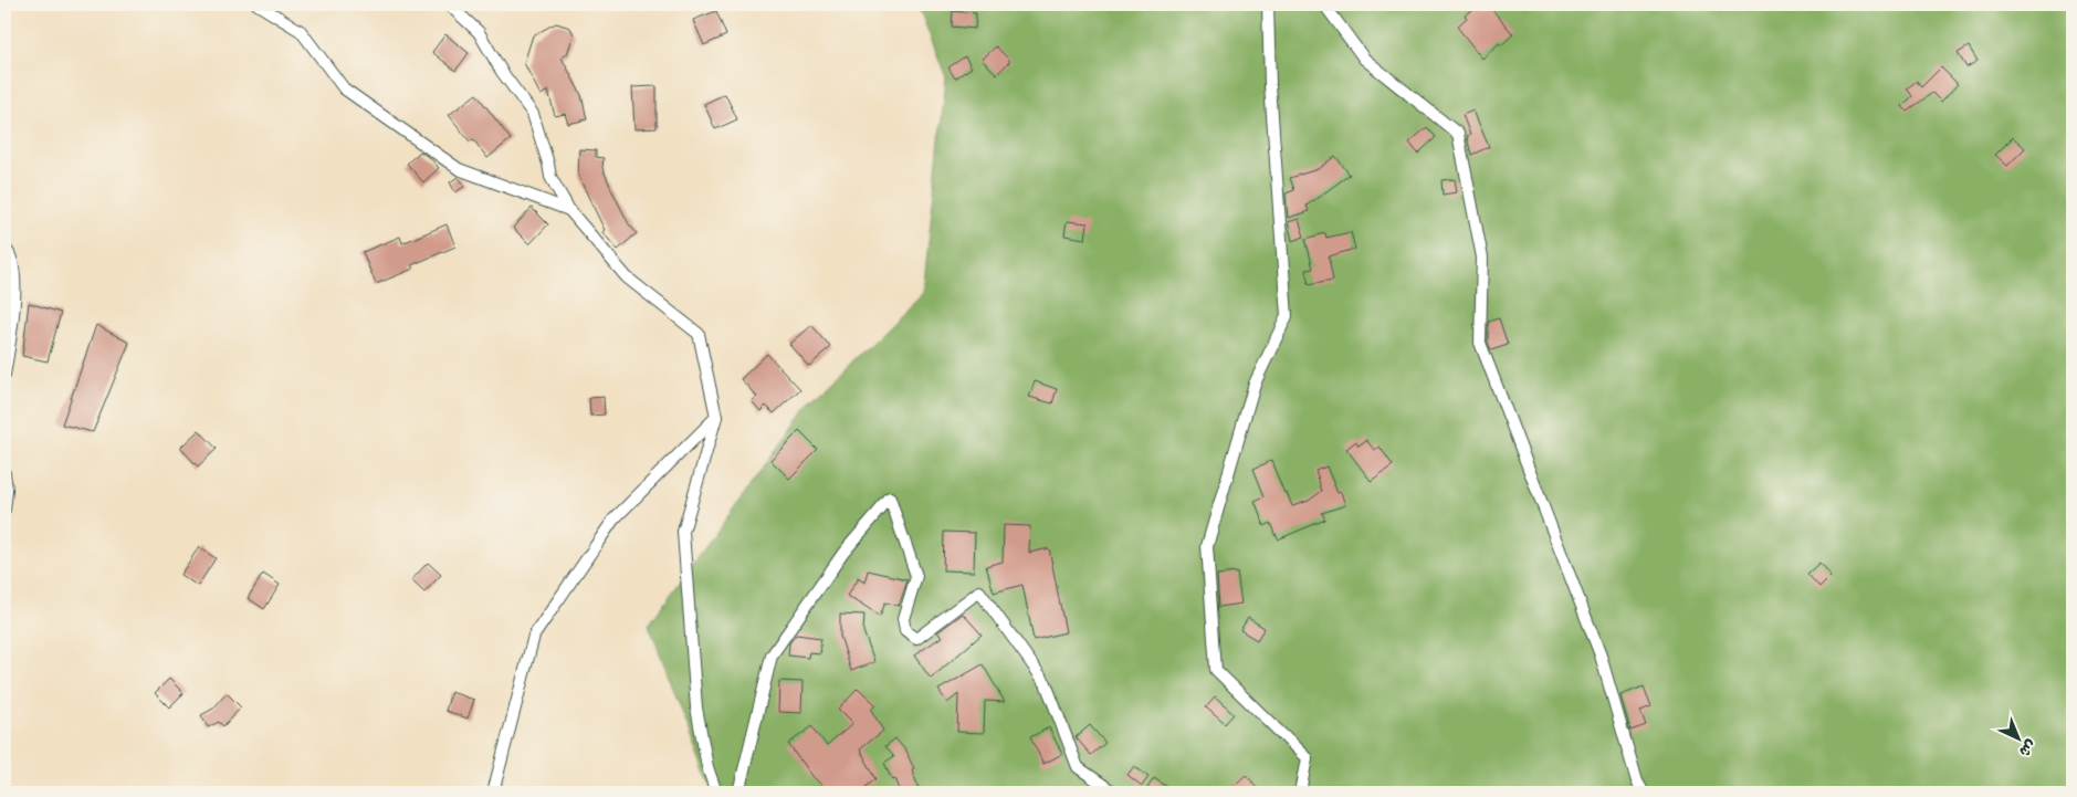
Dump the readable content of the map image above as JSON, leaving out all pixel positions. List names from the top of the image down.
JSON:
{
  "north": "bottom right"
}
